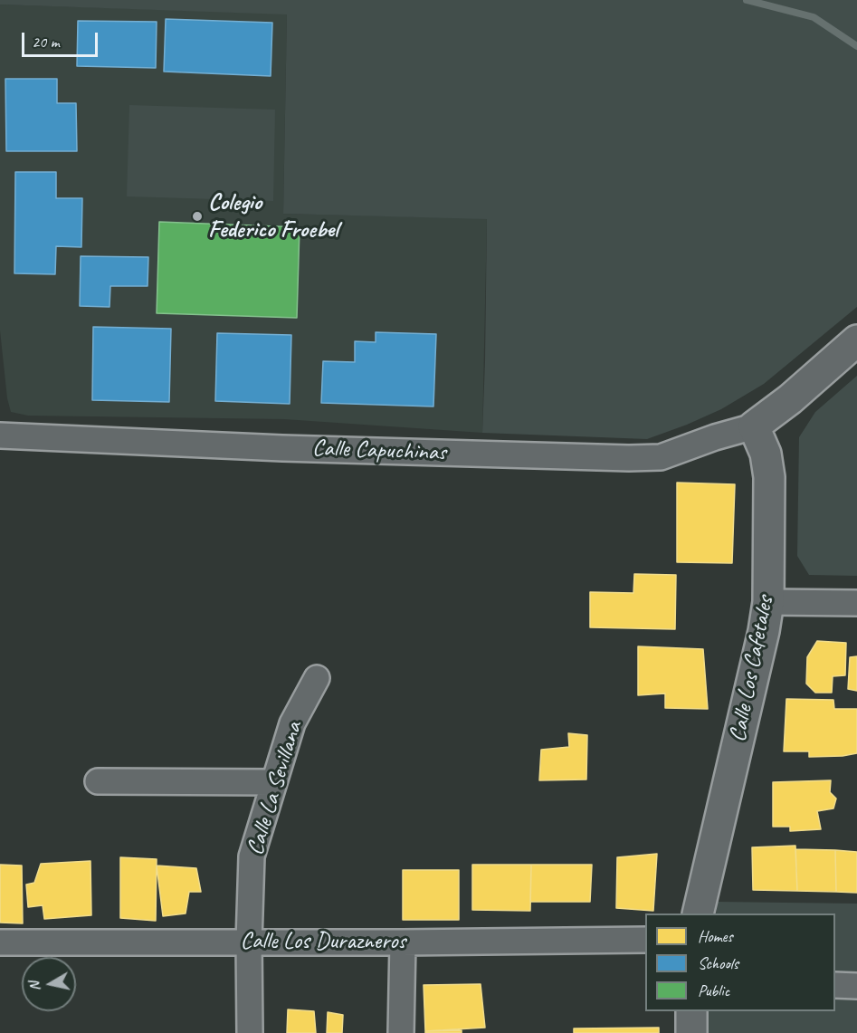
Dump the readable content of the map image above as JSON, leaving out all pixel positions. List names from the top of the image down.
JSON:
{
  "streets": {
    "main road": ["Calle Los Cafetales"],
    "street": ["Calle Capuchinas", "Calle La Sevillana", "Calle Los Durazneros"]
  },
  "crossings": [
    ["Calle Capuchinas", "Calle Los Cafetales"],
    ["Calle La Sevillana", "Calle Los Durazneros"]
  ],
  "places": ["Colegio Federico Froebel"],
  "legend": ["Homes", "Schools", "Public"],
  "scale_bar": "20 m",
  "north": "left"
}
